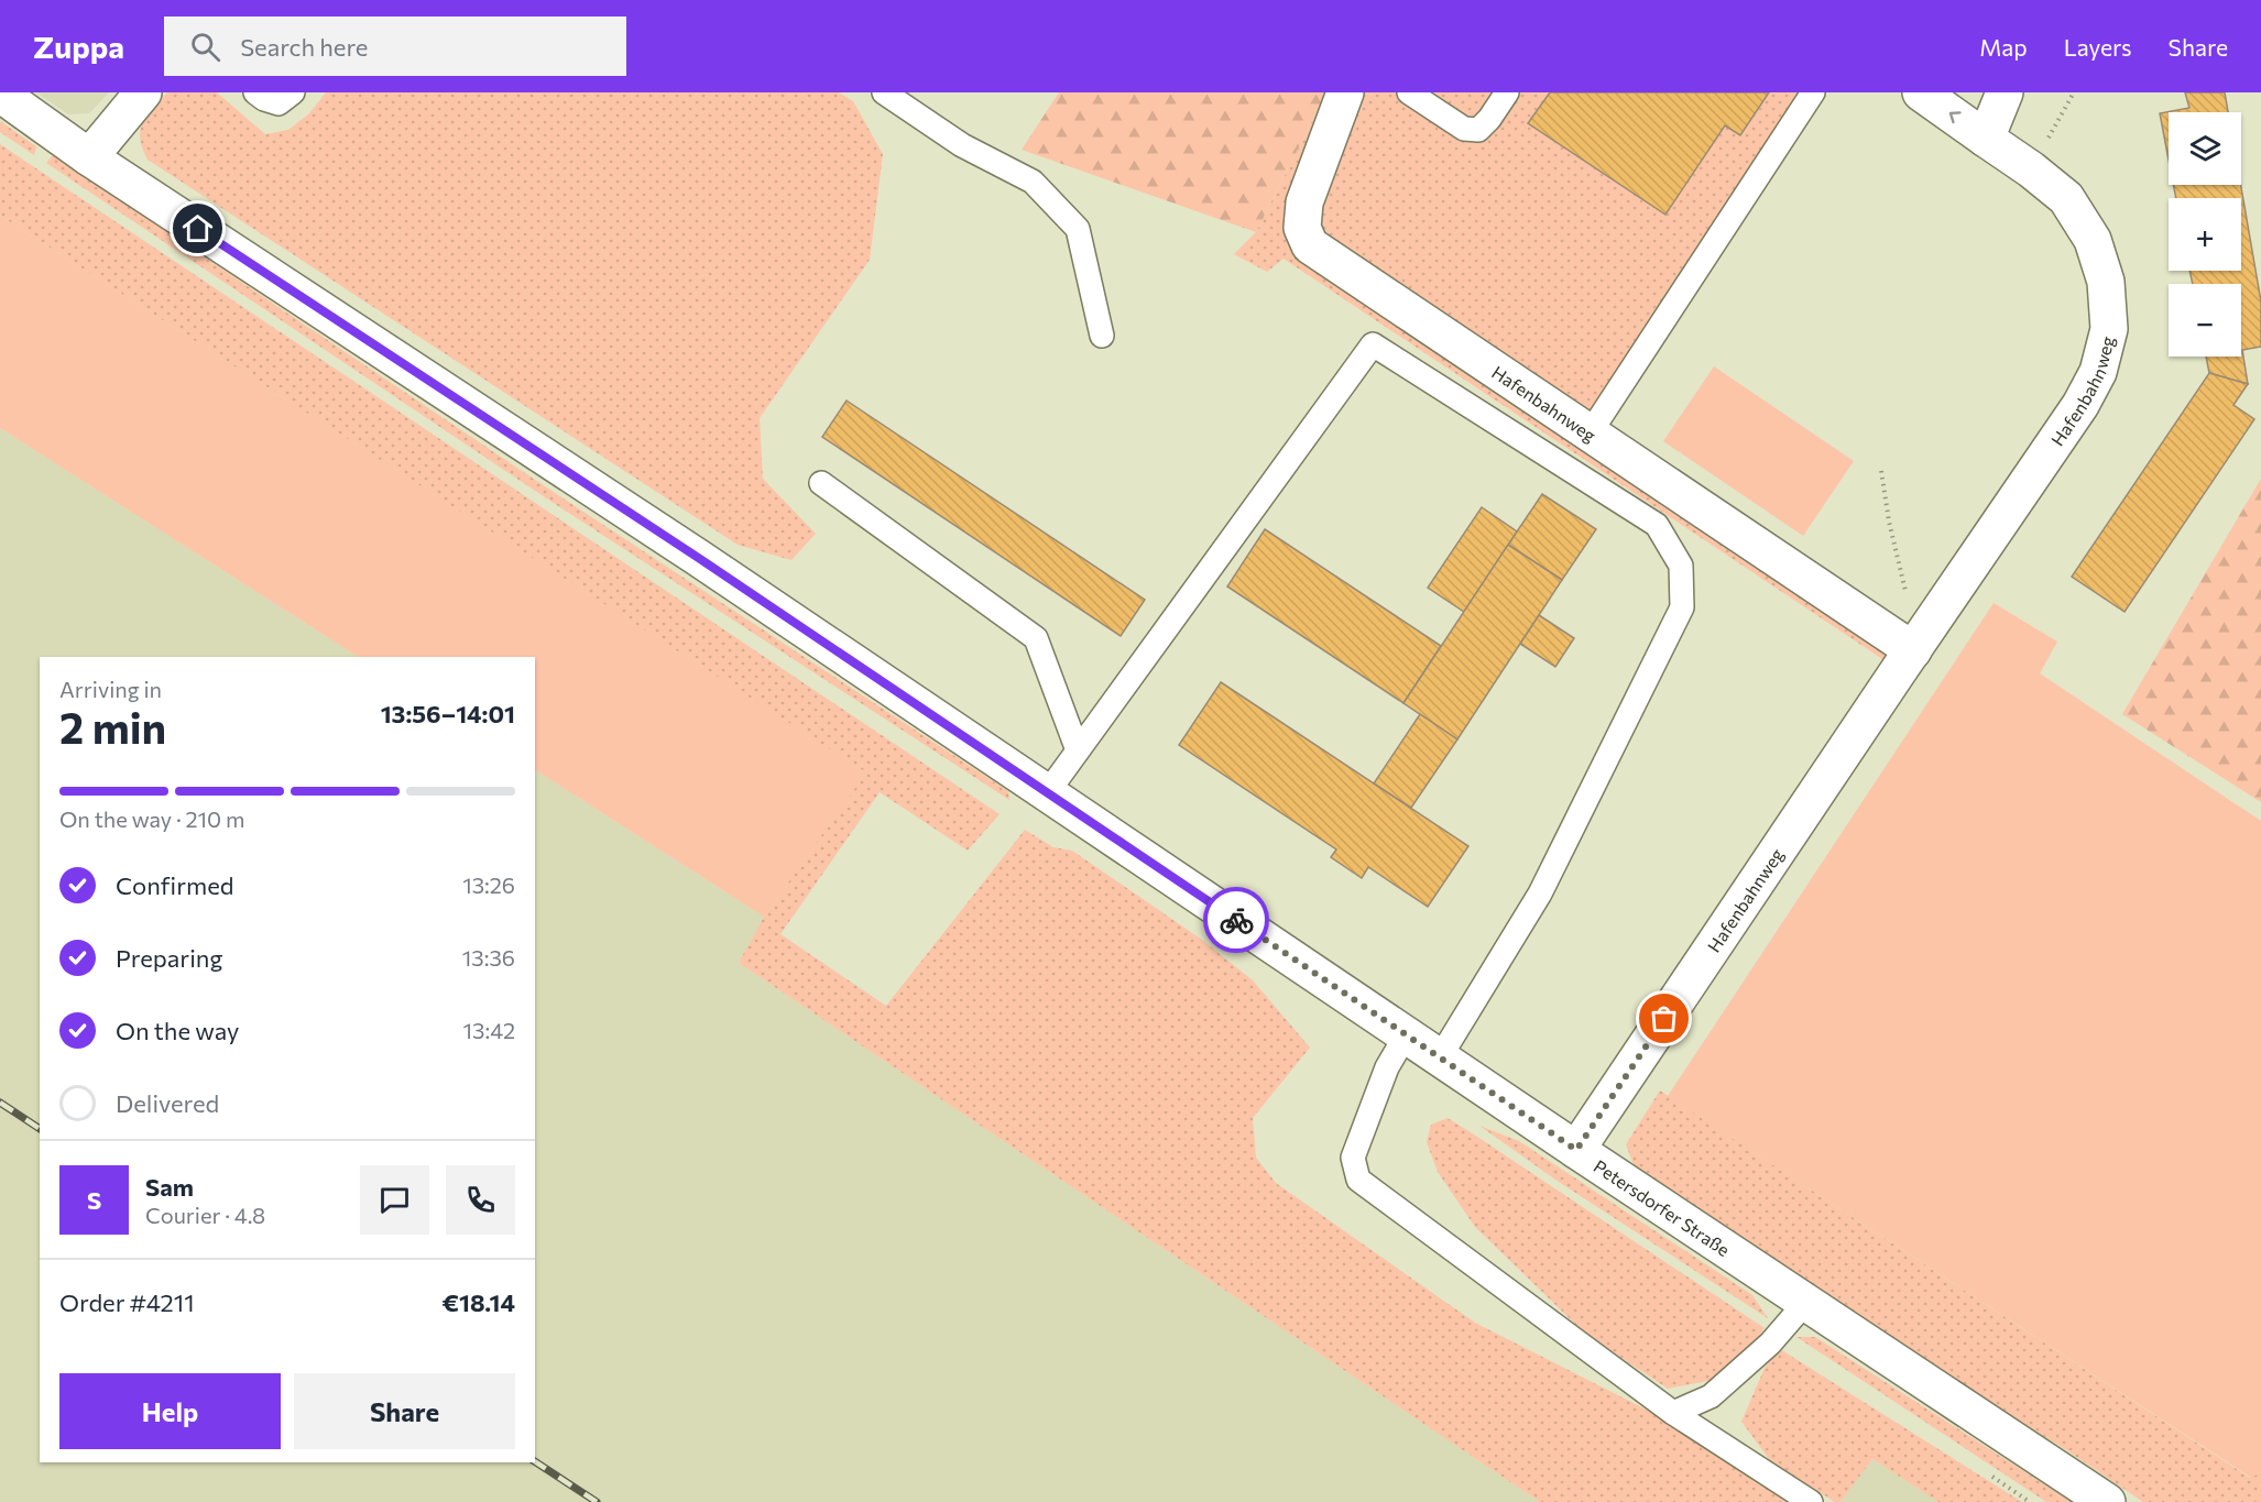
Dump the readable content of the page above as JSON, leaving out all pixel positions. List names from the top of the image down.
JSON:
{
  "streets": {
    "street": ["Hafenbahnweg", "Petersdorfer Straße"]
  },
  "crossings": [
    ["Hafenbahnweg", "Petersdorfer Straße"]
  ],
  "page": {
    "header": "Zuppa",
    "search": "Search here",
    "nav": ["Map", "Layers", "Share"],
    "map_buttons": ["+", "−"],
    "heading": ["2 min", "Arriving in", "13:56–14:01"],
    "panel": [
      "Sam",
      "Courier · 4.8",
      "Order #4211",
      "€18.14"
    ],
    "bar": "On the way · 210 m",
    "list": [
      ["Confirmed", "13:26"],
      ["Preparing", "13:36"],
      ["On the way", "13:42"],
      "Delivered"
    ],
    "round": "S",
    "buttons": ["Help", "Share"]
  }
}
